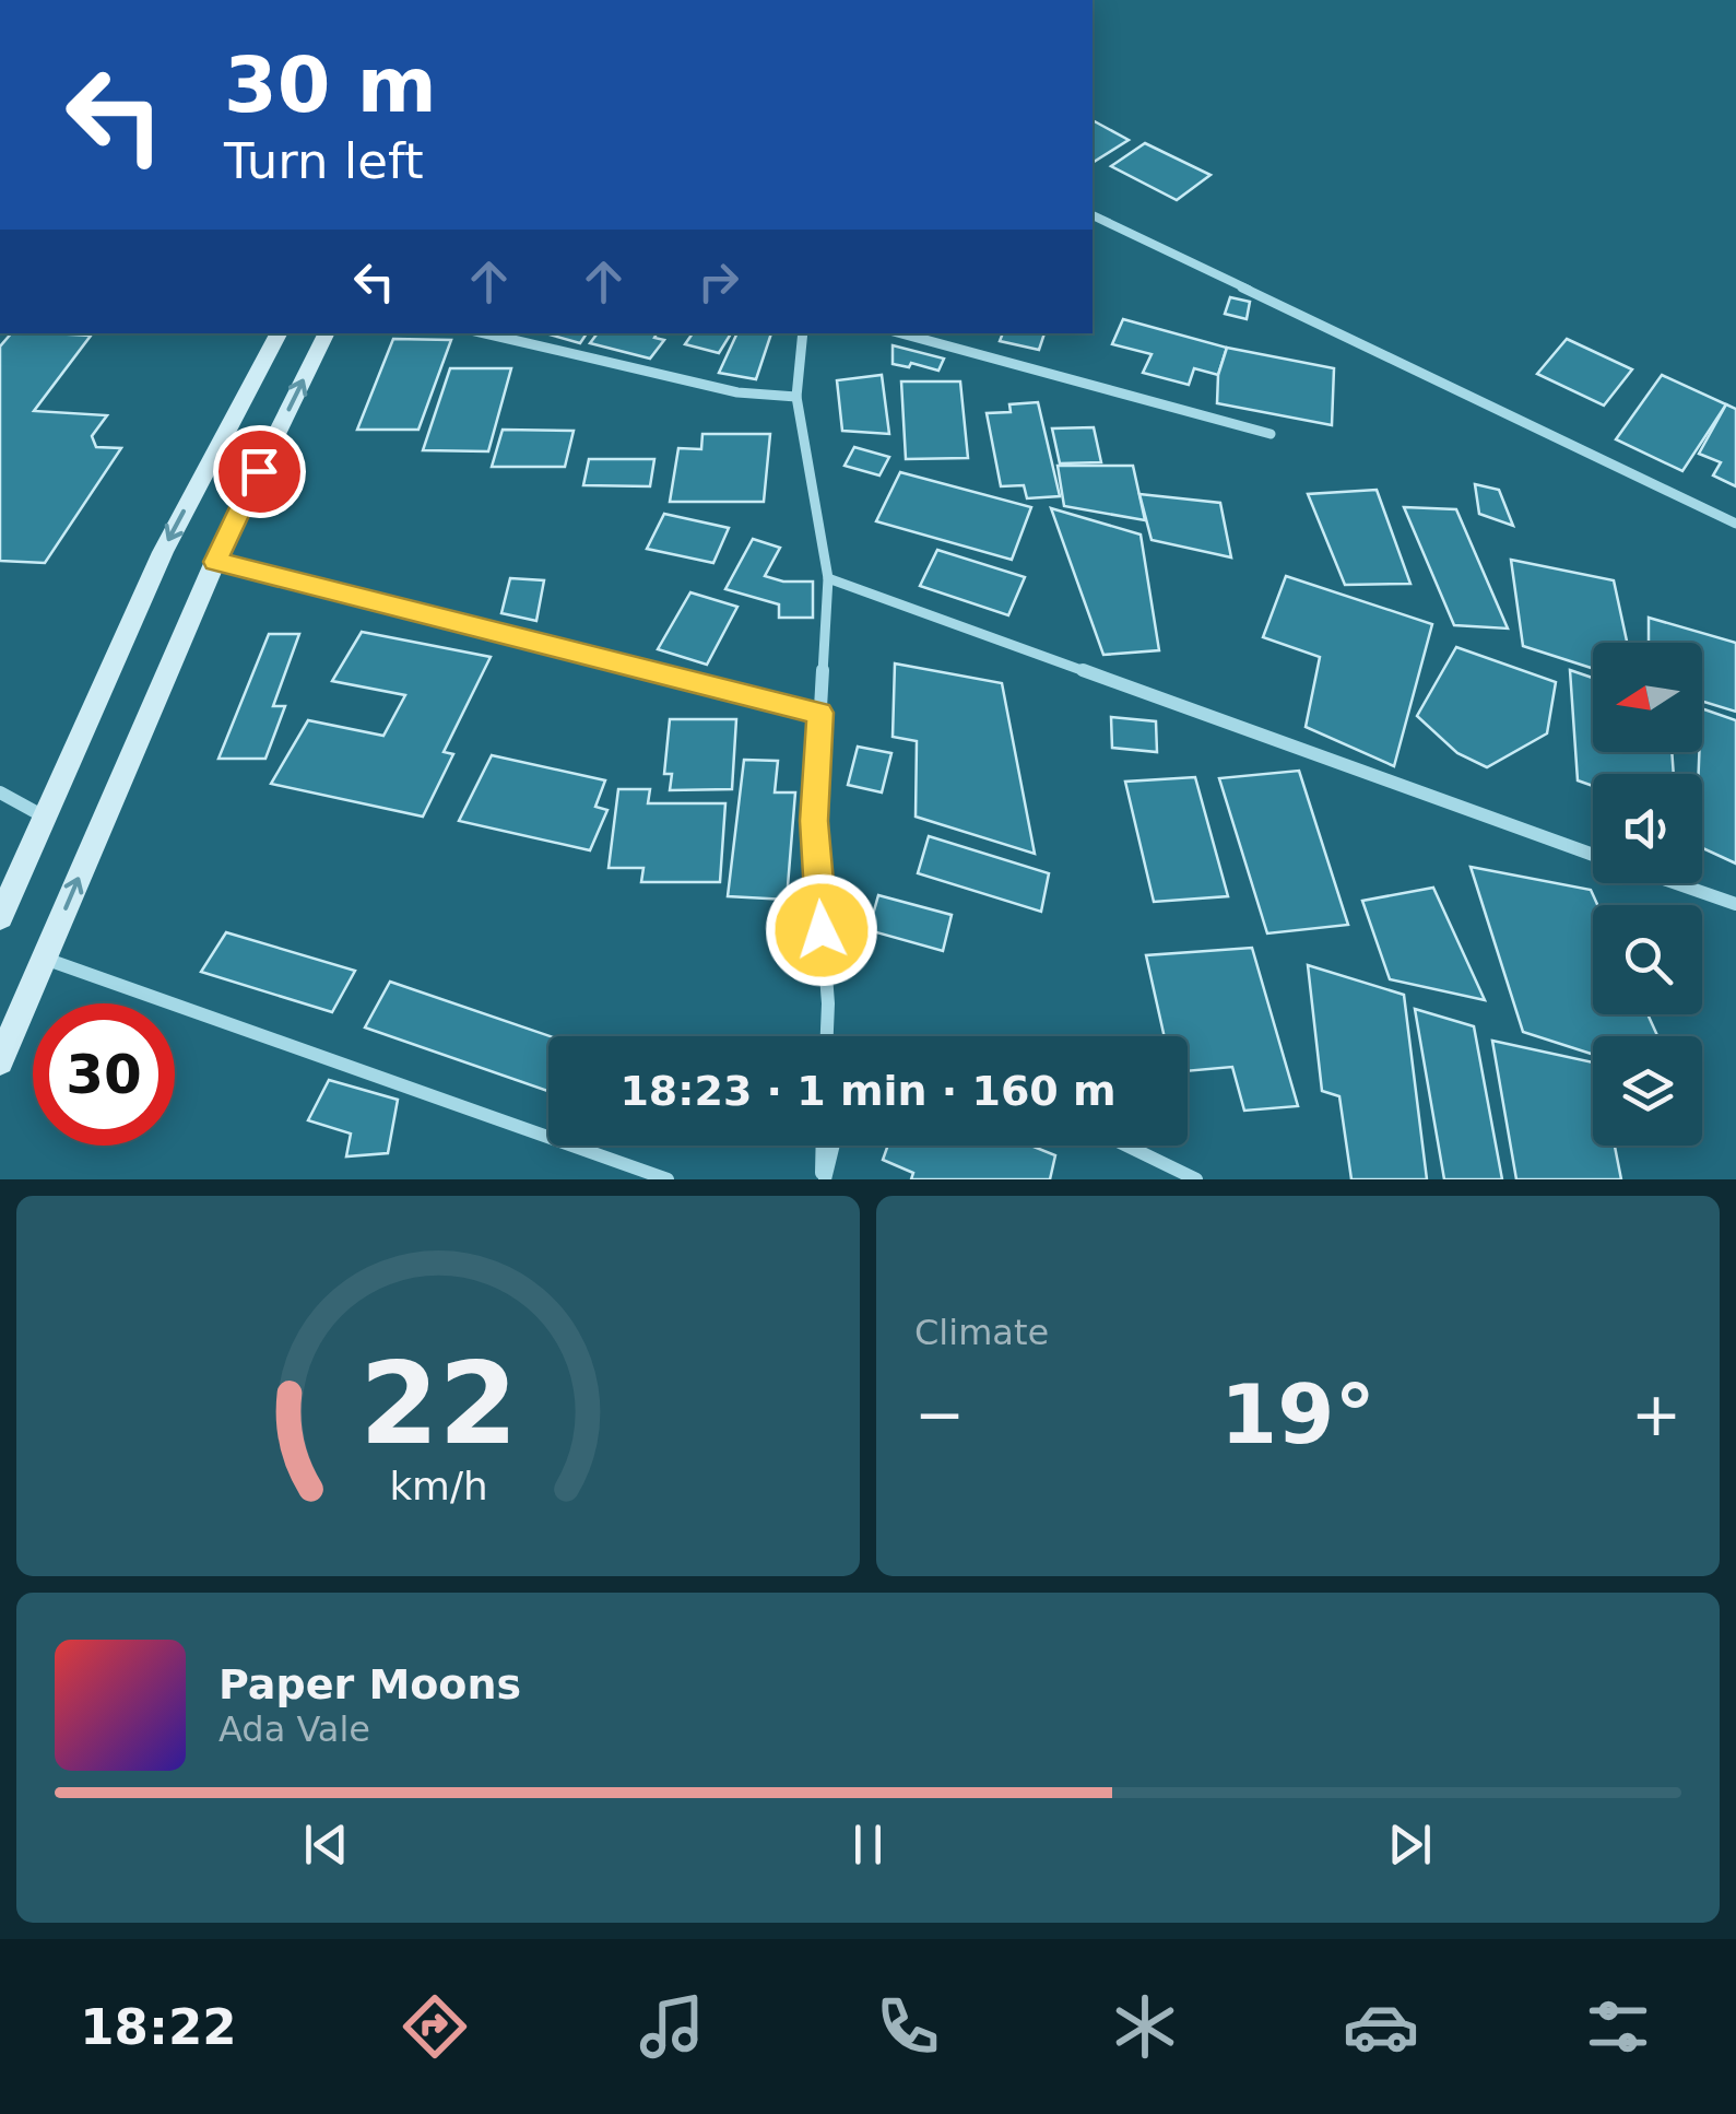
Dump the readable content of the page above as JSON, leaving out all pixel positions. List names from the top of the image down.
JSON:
{
  "north": "left",
  "page": {
    "turn": ["30 m", "Turn left"],
    "limit": "30",
    "trip": "18:23 · 1 min · 160 m",
    "tile": "Climate",
    "heat": ["−", "19°", "+"],
    "song": ["Paper Moons", "Ada Vale"],
    "tabs": "18:22",
    "gauge": ["22", "km/h"]
  }
}
